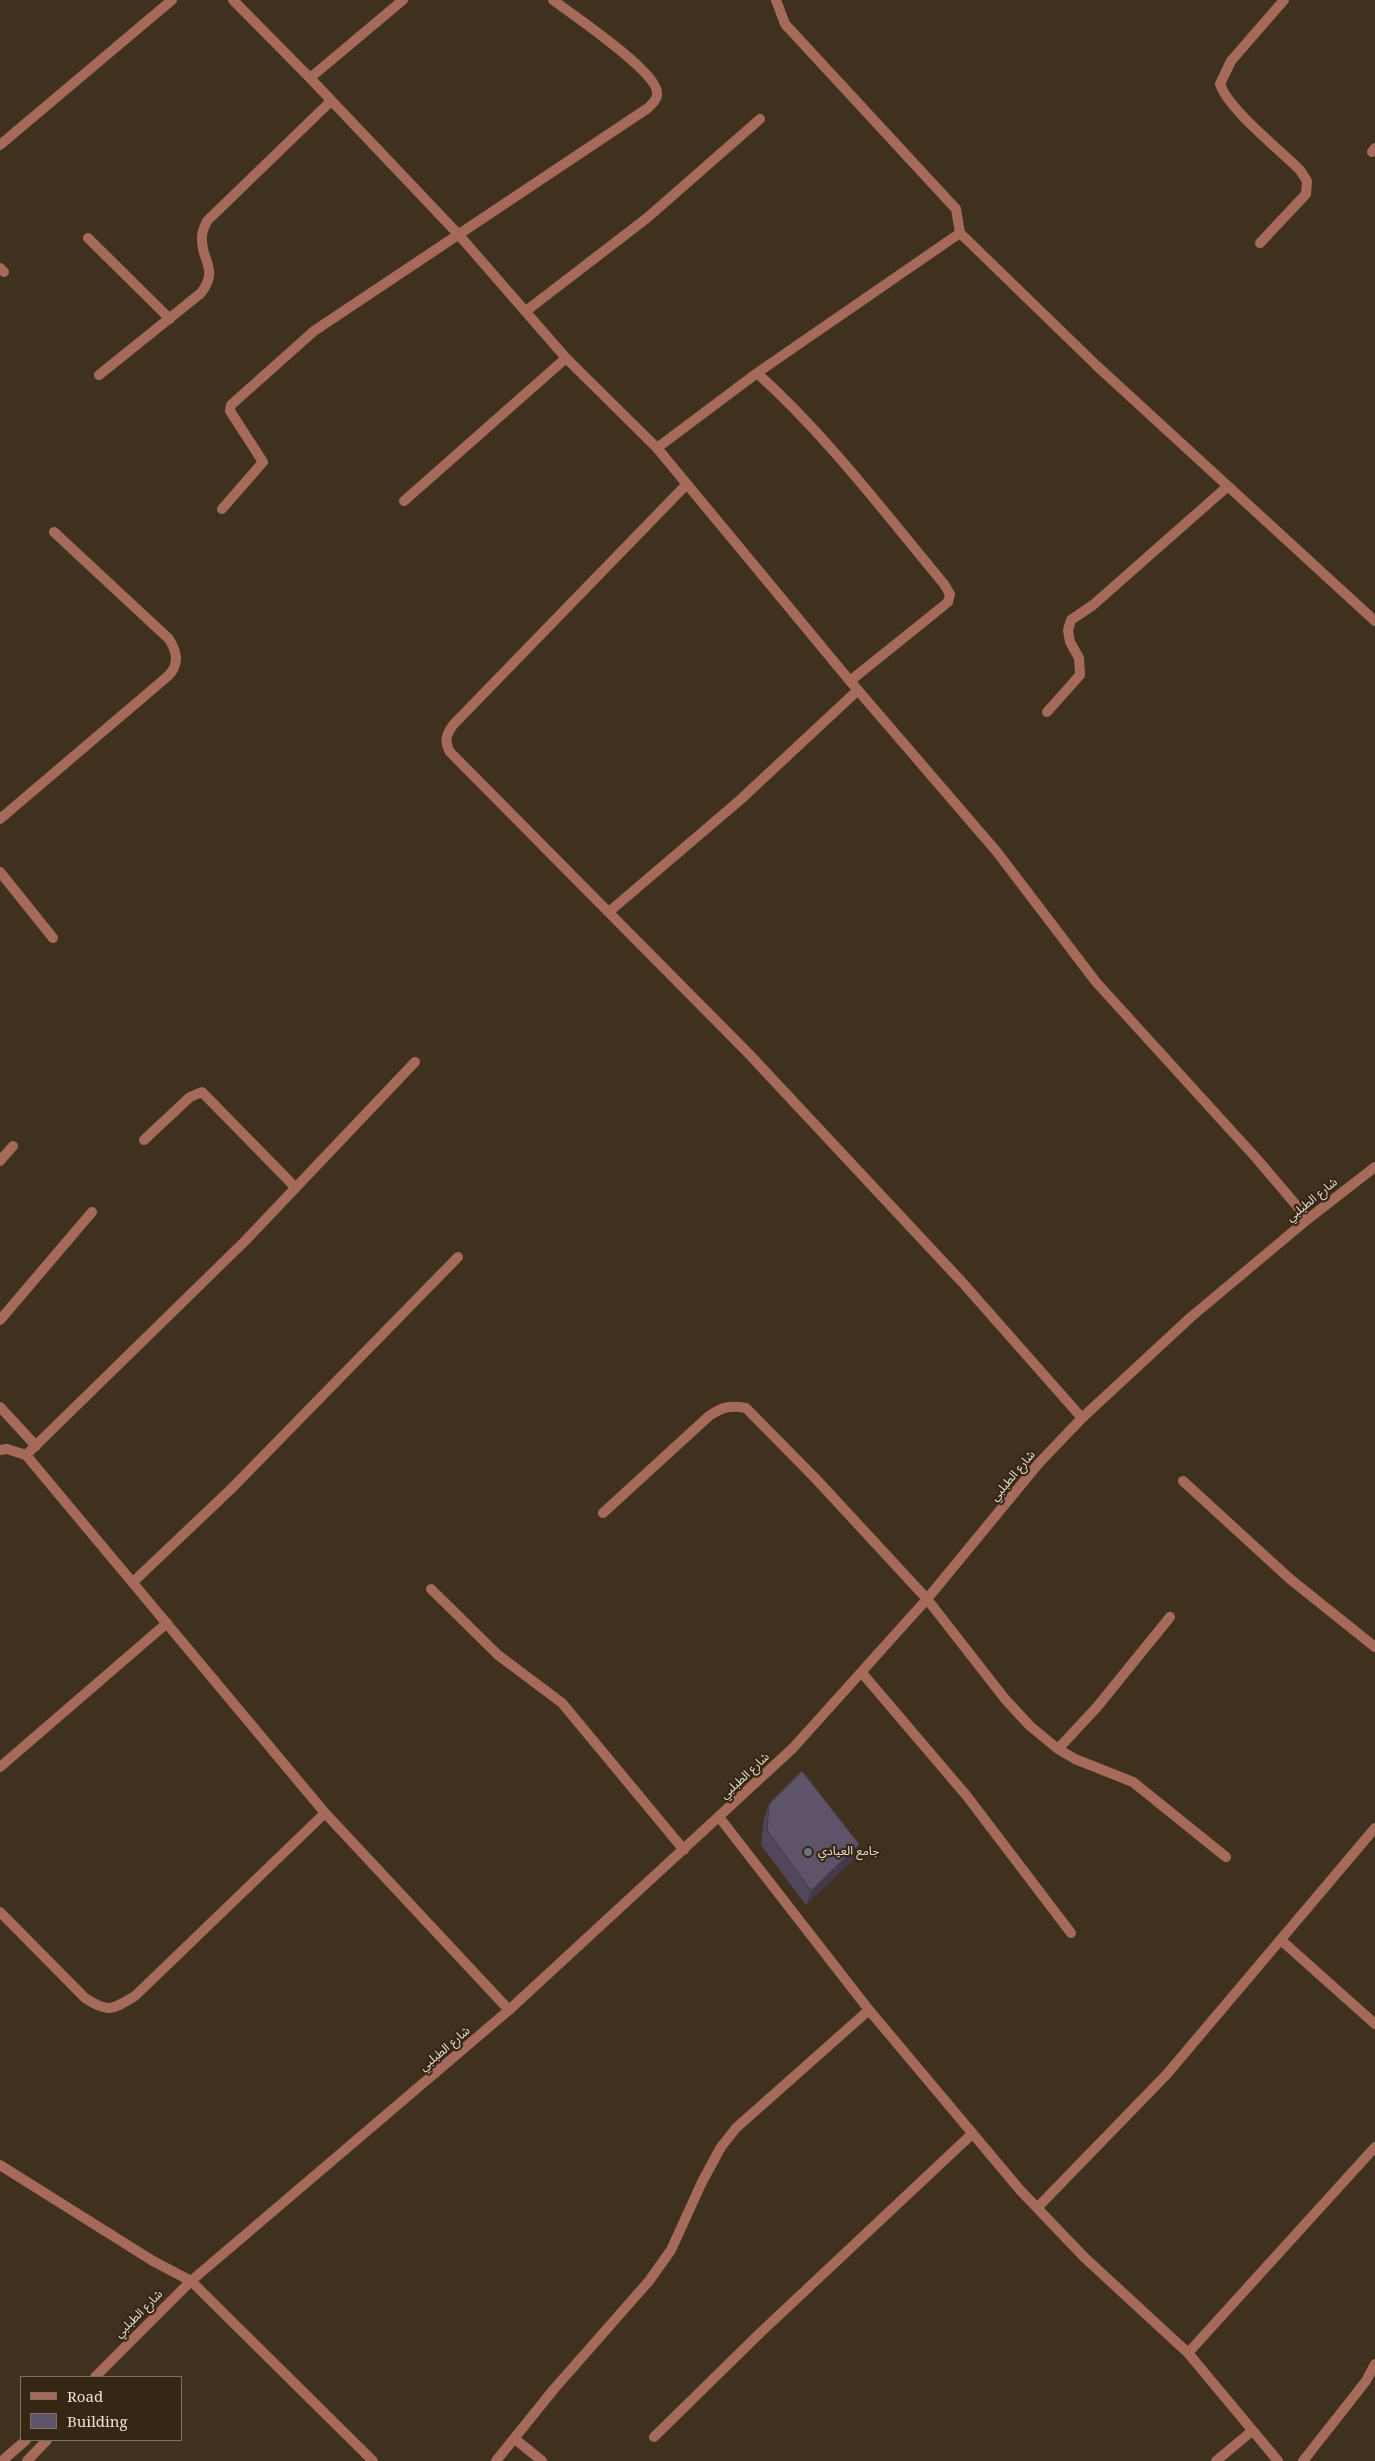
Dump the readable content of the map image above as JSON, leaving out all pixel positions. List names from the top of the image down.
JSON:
{
  "streets": {
    "street": ["شارع الطبلبي"]
  },
  "places": ["جامع العيادي"],
  "legend": ["Road", "Building"]
}
